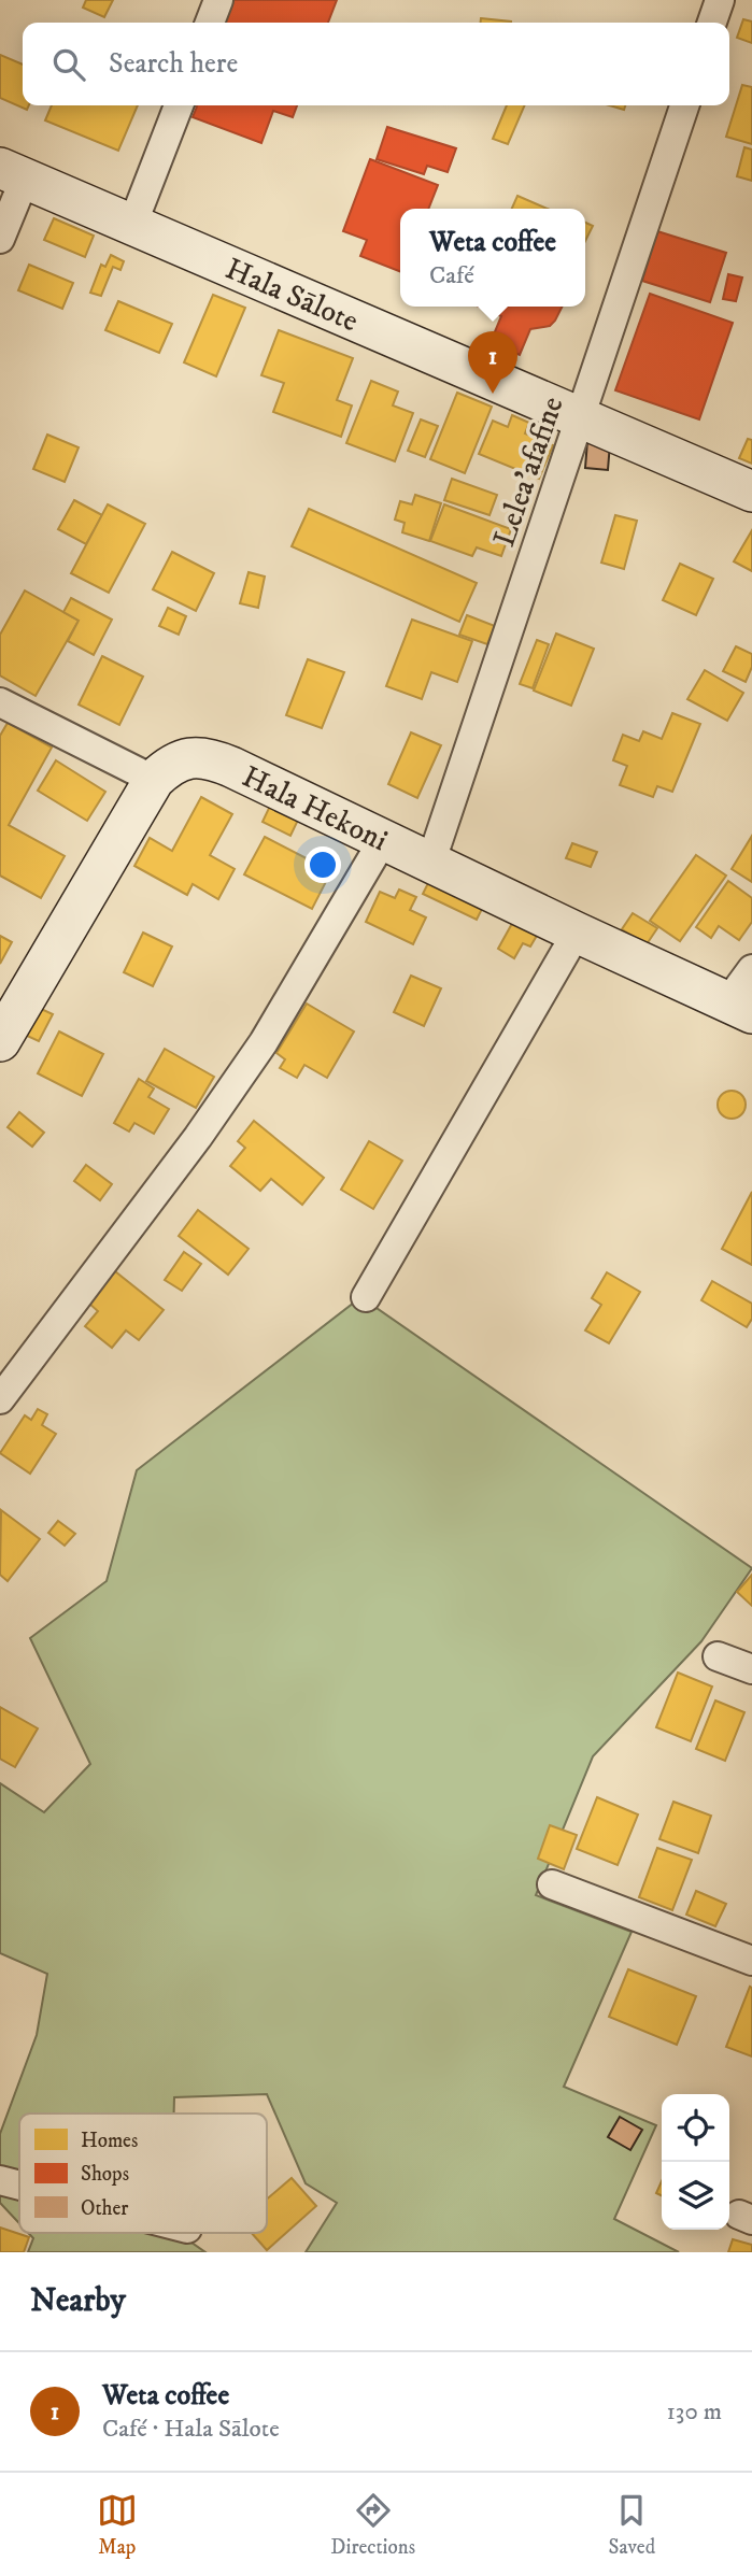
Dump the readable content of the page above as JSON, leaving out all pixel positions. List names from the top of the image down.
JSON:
{
  "streets": {
    "street": ["Hala Sālote", "Lelea’afafine", "Hala Hekoni"]
  },
  "crossings": [
    ["Hala Sālote", "Lelea’afafine"],
    ["Lelea’afafine", "Hala Hekoni"]
  ],
  "legend": ["Homes", "Shops", "Other"],
  "page": {
    "search": "Search here",
    "popup": ["Weta coffee", "Café"],
    "pins": "1",
    "heading": "Nearby",
    "list": [
      {
        "mark": "1",
        "name": "Weta coffee",
        "note": "Café · Hala Sālote",
        "value": "130 m"
      }
    ],
    "nav": ["Map", "Directions", "Saved"]
  }
}
